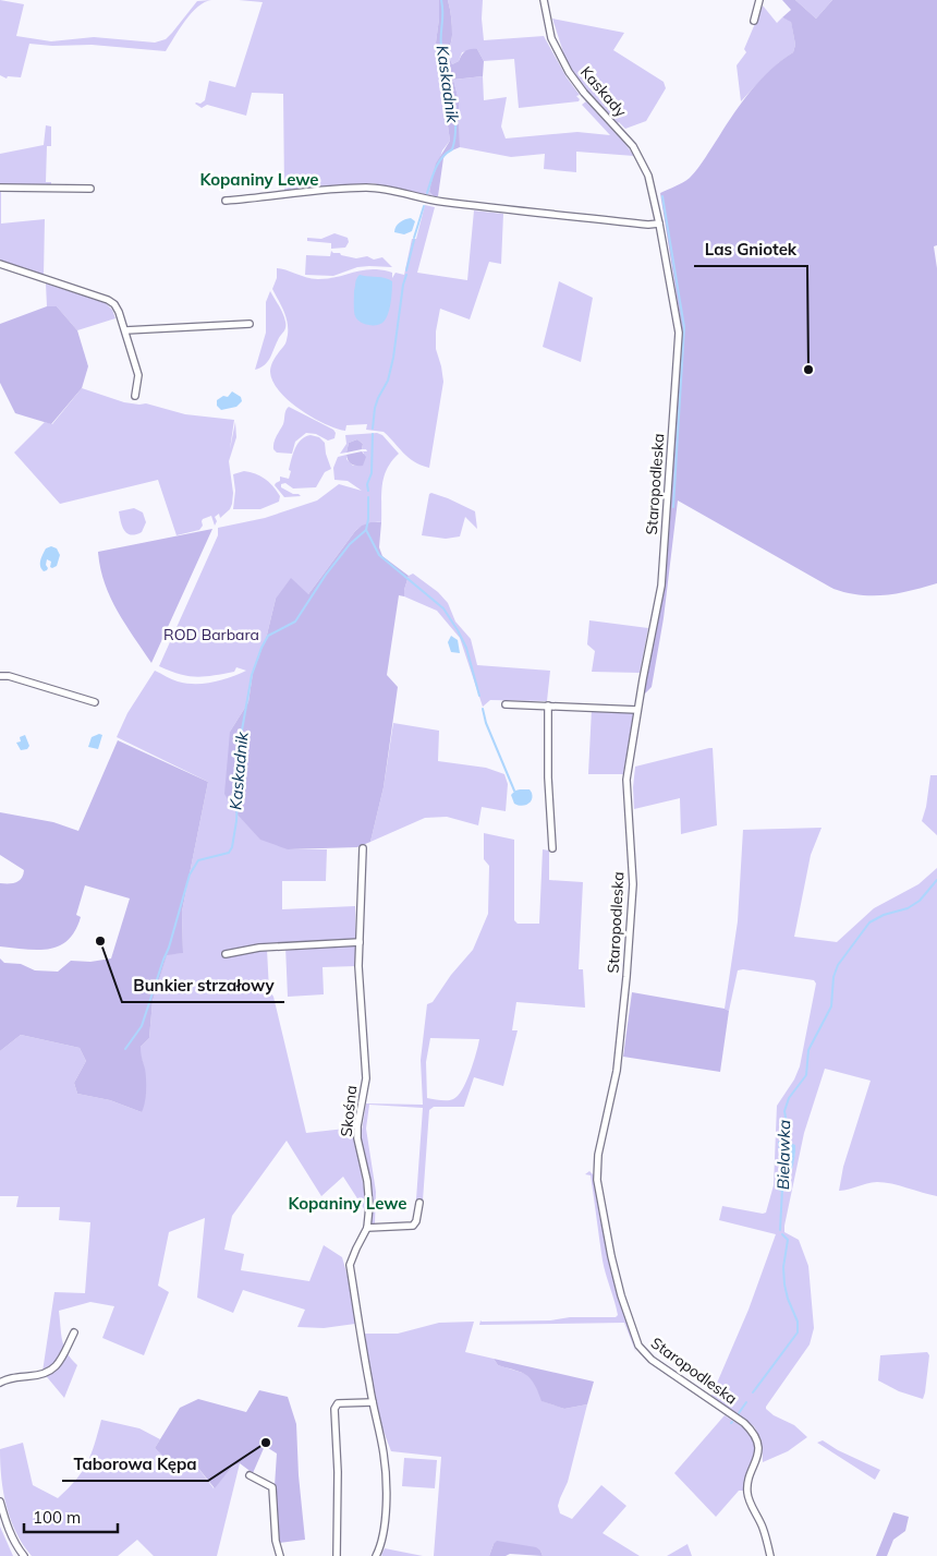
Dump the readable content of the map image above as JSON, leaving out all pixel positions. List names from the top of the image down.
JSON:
{
  "streets": {
    "street": ["Kaskady", "Staropodleska", "Skośna"]
  },
  "crossings": [
    ["Kaskady", "Staropodleska"]
  ],
  "districts": ["Kopaniny Lewe", "Kopaniny Lewe"],
  "water": ["Kaskadnik", "Bielawka"],
  "parks": ["ROD Barbara"],
  "places": ["Las Gniotek", "Bunkier strzałowy", "Taborowa Kępa"],
  "scale_bar": "100 m"
}
